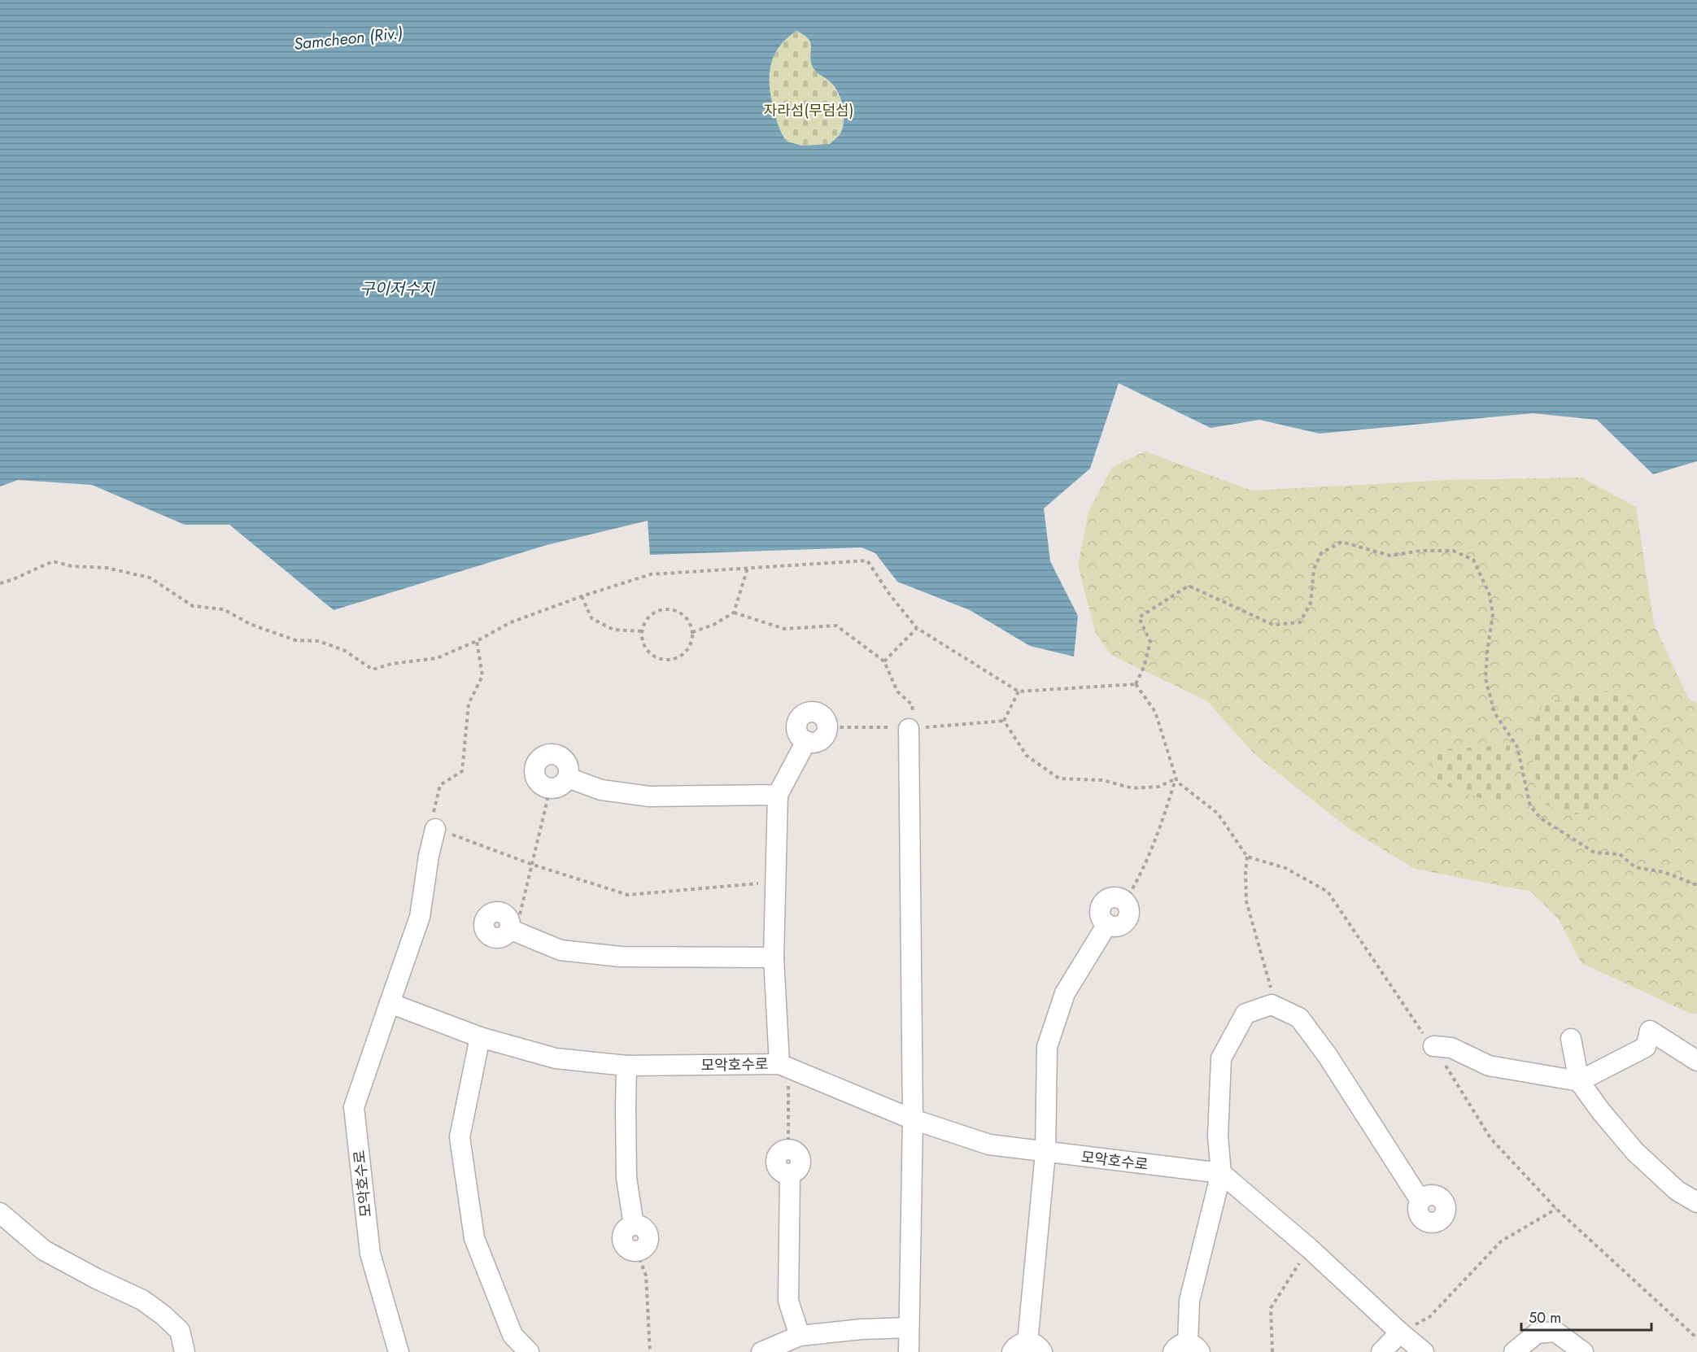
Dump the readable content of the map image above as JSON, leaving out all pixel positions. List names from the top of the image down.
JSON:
{
  "streets": {
    "street": ["모악호수로"]
  },
  "water": ["Samcheon (Riv.)", "구이저수지"],
  "parks": ["자라섬(무덤섬)"],
  "scale_bar": "50 m"
}
